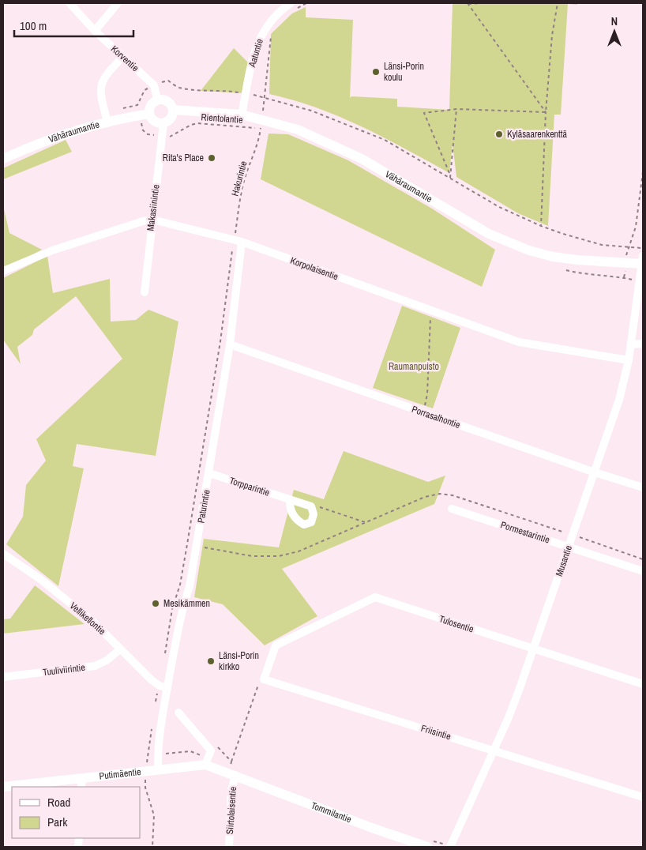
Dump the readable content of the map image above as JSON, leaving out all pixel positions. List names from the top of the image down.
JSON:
{
  "streets": {
    "main road": ["Vähäraumantie", "Putimäentie", "Tommilantie"],
    "street": [
      "Aatuntie",
      "Korventie",
      "Makasiinintie",
      "Korpolaisentie",
      "Porrasalhontie",
      "Torpparintie",
      "Paturintie",
      "Pormestarintie",
      "Musantie",
      "Vellikellontie",
      "Tulosentie",
      "Tuuliviirintie",
      "Friisintie",
      "Siirtolaisentie"
    ],
    "path": ["Rientolantie", "Hakurintie"]
  },
  "crossings": [
    ["Aatuntie", "Vähäraumantie"],
    ["Korventie", "Vähäraumantie"],
    ["Korventie", "Makasiinintie"],
    ["Rientolantie", "Vähäraumantie"],
    ["Rientolantie", "Hakurintie"],
    ["Rientolantie", "Makasiinintie"],
    ["Vähäraumantie", "Hakurintie"],
    ["Vähäraumantie", "Makasiinintie"],
    ["Vähäraumantie", "Musantie"],
    ["Hakurintie", "Korpolaisentie"],
    ["Makasiinintie", "Korpolaisentie"],
    ["Korpolaisentie", "Paturintie"],
    ["Korpolaisentie", "Musantie"],
    ["Porrasalhontie", "Paturintie"],
    ["Porrasalhontie", "Musantie"],
    ["Torpparintie", "Paturintie"],
    ["Paturintie", "Vellikellontie"],
    ["Paturintie", "Putimäentie"],
    ["Pormestarintie", "Musantie"],
    ["Musantie", "Tulosentie"],
    ["Musantie", "Friisintie"],
    ["Vellikellontie", "Tuuliviirintie"],
    ["Tulosentie", "Friisintie"],
    ["Putimäentie", "Siirtolaisentie"],
    ["Putimäentie", "Tommilantie"],
    ["Siirtolaisentie", "Tommilantie"]
  ],
  "parks": ["Raumanpuisto"],
  "places": [
    "Länsi-Porin koulu",
    "Kyläsaarenkenttä",
    "Rita's Place",
    "Mesikämmen",
    "Länsi-Porin kirkko"
  ],
  "legend": ["Road", "Park"],
  "scale_bar": "100 m",
  "north": "top"
}
